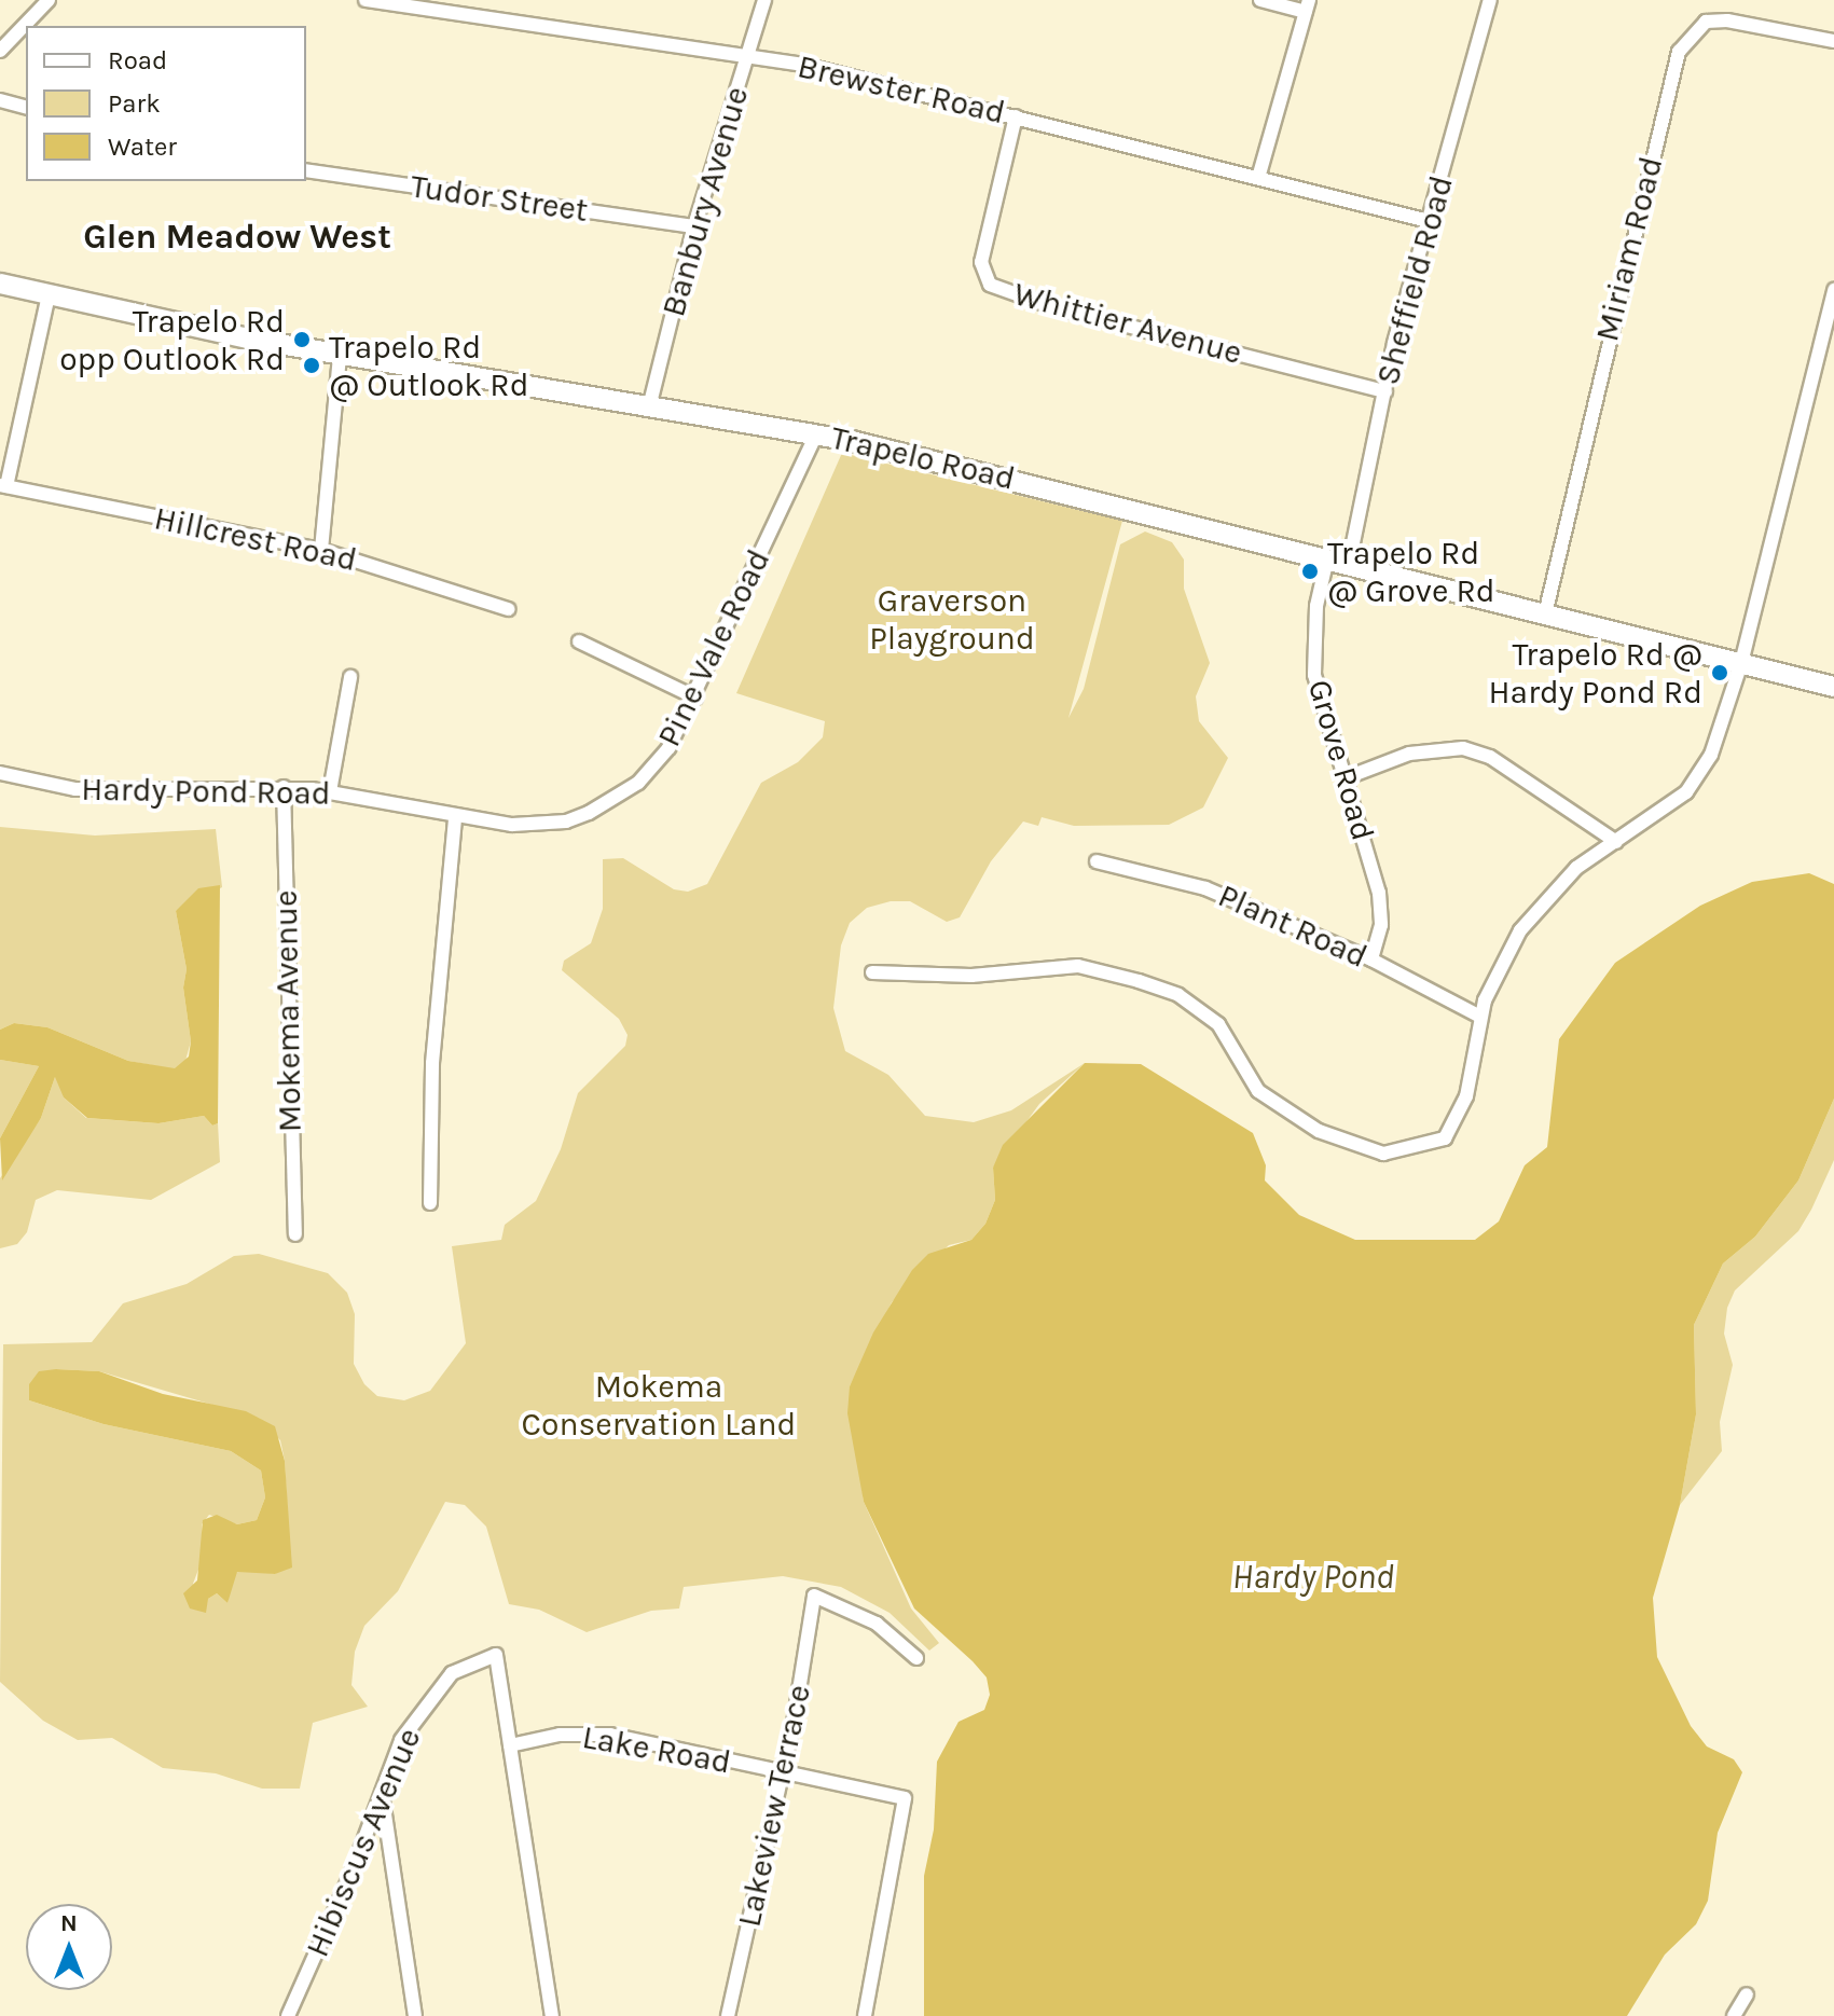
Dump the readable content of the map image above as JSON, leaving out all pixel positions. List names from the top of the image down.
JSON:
{
  "streets": {
    "main road": ["Trapelo Road"],
    "street": [
      "Brewster Road",
      "Tudor Street",
      "Banbury Avenue",
      "Miriam Road",
      "Sheffield Road",
      "Whittier Avenue",
      "Hillcrest Road",
      "Pine Vale Road",
      "Grove Road",
      "Hardy Pond Road",
      "Plant Road",
      "Mokema Avenue",
      "Lake Road",
      "Lakeview Terrace",
      "Hibiscus Avenue"
    ]
  },
  "crossings": [
    ["Brewster Road", "Banbury Avenue"],
    ["Brewster Road", "Sheffield Road"],
    ["Brewster Road", "Whittier Avenue"],
    ["Tudor Street", "Banbury Avenue"],
    ["Banbury Avenue", "Trapelo Road"],
    ["Miriam Road", "Trapelo Road"],
    ["Sheffield Road", "Whittier Avenue"],
    ["Sheffield Road", "Trapelo Road"],
    ["Trapelo Road", "Pine Vale Road"],
    ["Trapelo Road", "Grove Road"],
    ["Pine Vale Road", "Hardy Pond Road"],
    ["Grove Road", "Plant Road"],
    ["Hardy Pond Road", "Mokema Avenue"],
    ["Lake Road", "Lakeview Terrace"],
    ["Lake Road", "Hibiscus Avenue"]
  ],
  "districts": ["Glen Meadow West"],
  "water": ["Hardy Pond"],
  "parks": ["Graverson Playground", "Mokema Conservation Land"],
  "places": [
    "Trapelo Rd opp Outlook Rd",
    "Trapelo Rd @ Outlook Rd",
    "Trapelo Rd @ Grove Rd",
    "Trapelo Rd @ Hardy Pond Rd"
  ],
  "legend": ["Road", "Park", "Water"],
  "north": "top"
}
